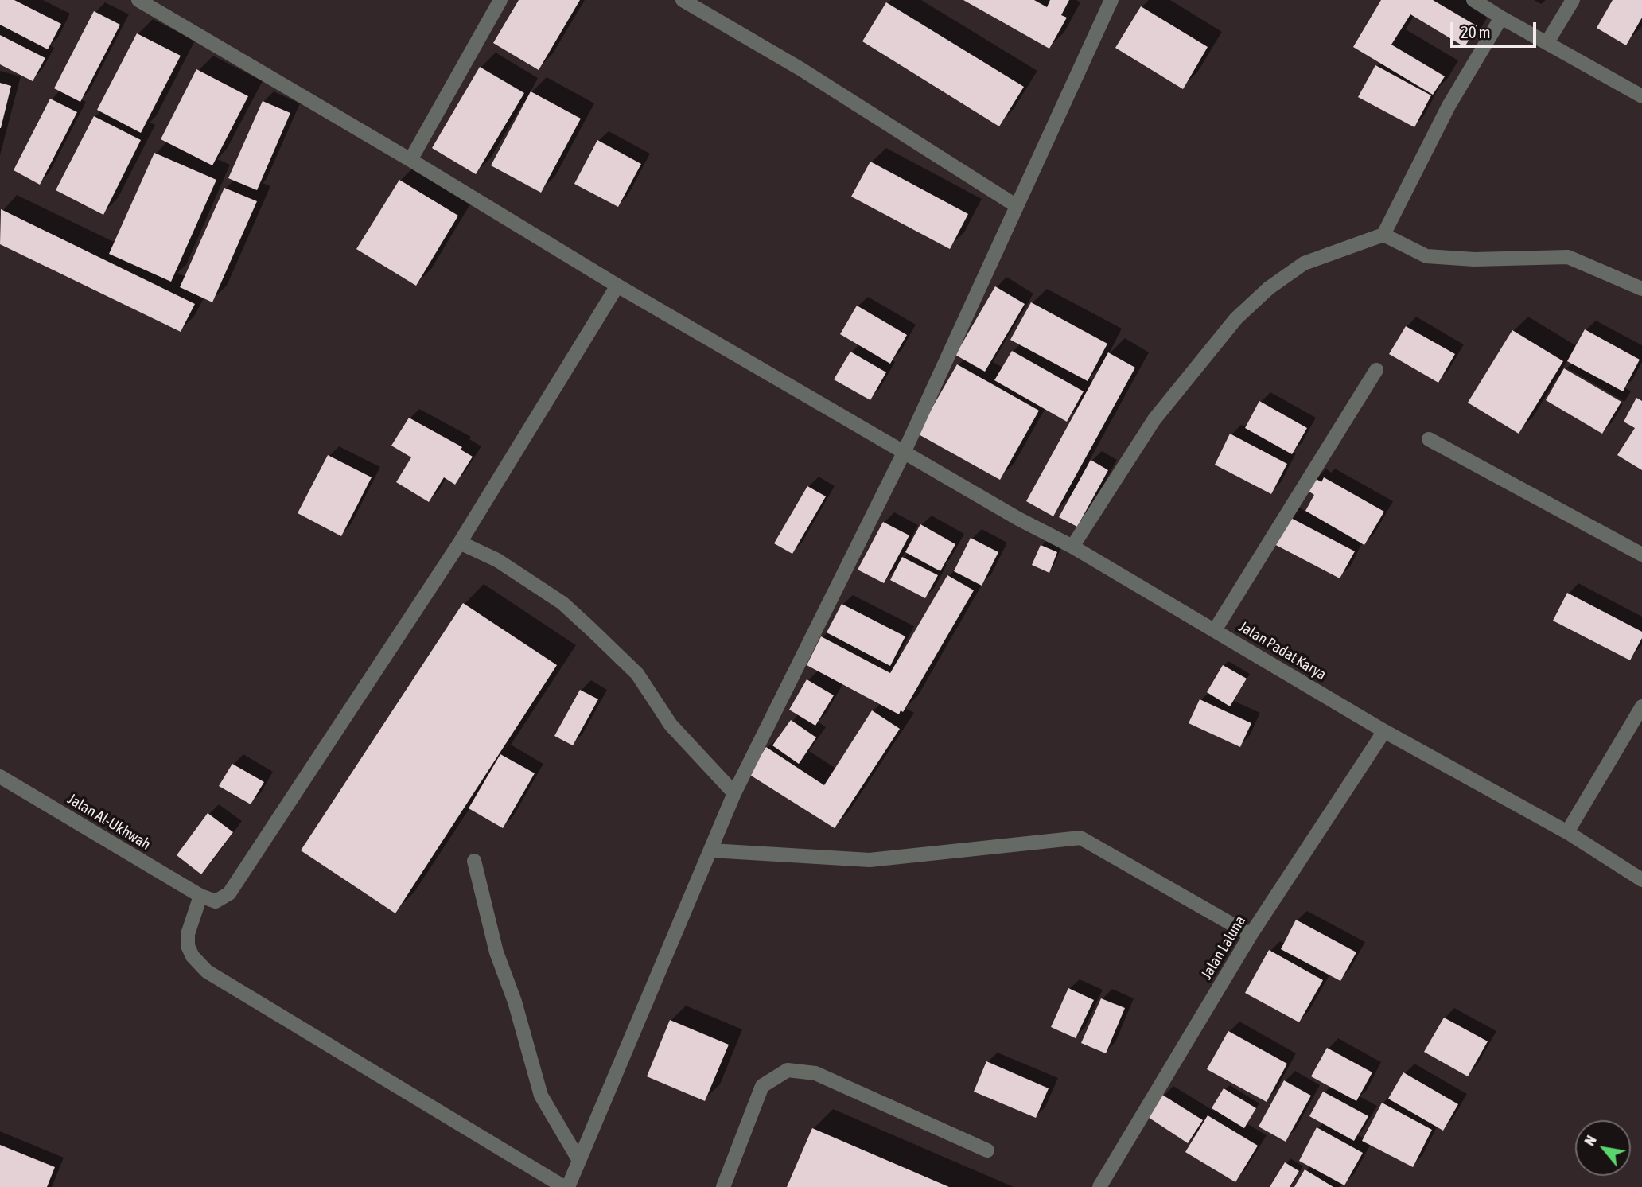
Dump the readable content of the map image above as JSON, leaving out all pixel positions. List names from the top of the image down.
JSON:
{
  "streets": {
    "street": ["Jalan Padat Karya", "Jalan Al-Ukhwah", "Jalan Laluna"]
  },
  "crossings": [
    ["Jalan Padat Karya", "Jalan Laluna"]
  ],
  "scale_bar": "20 m",
  "north": "top left"
}
